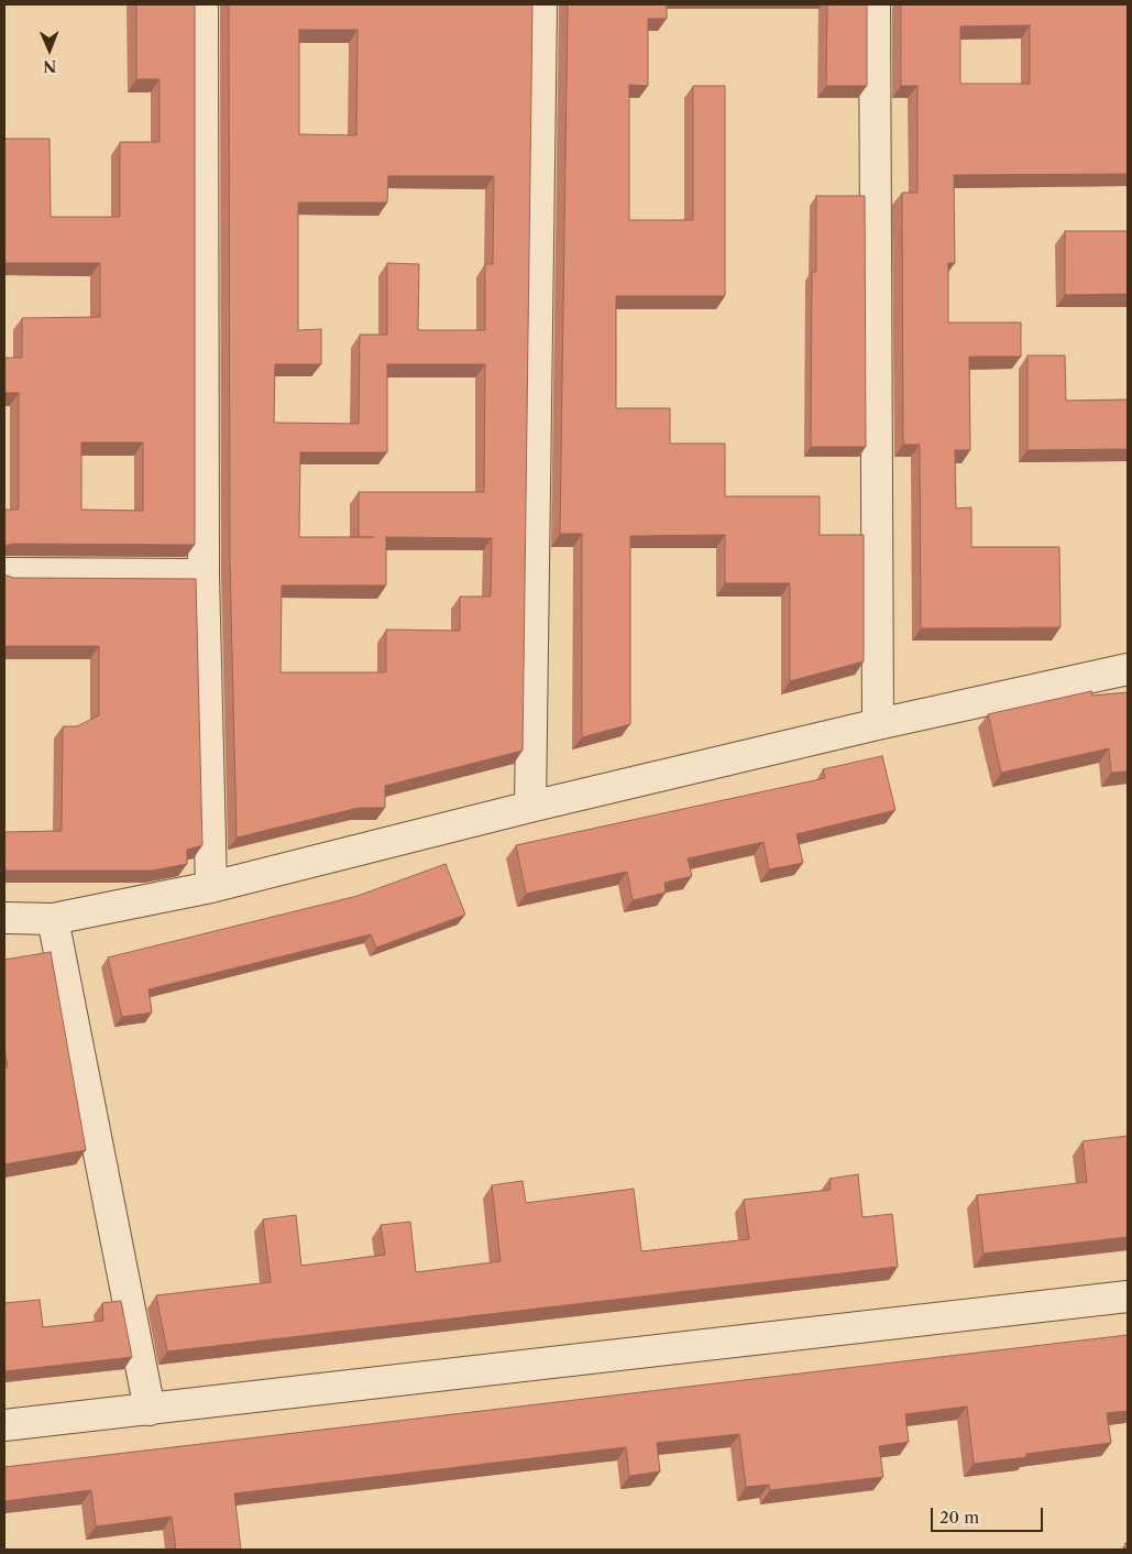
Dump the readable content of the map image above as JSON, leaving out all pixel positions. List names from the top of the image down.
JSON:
{
  "scale_bar": "20 m",
  "north": "bottom"
}
